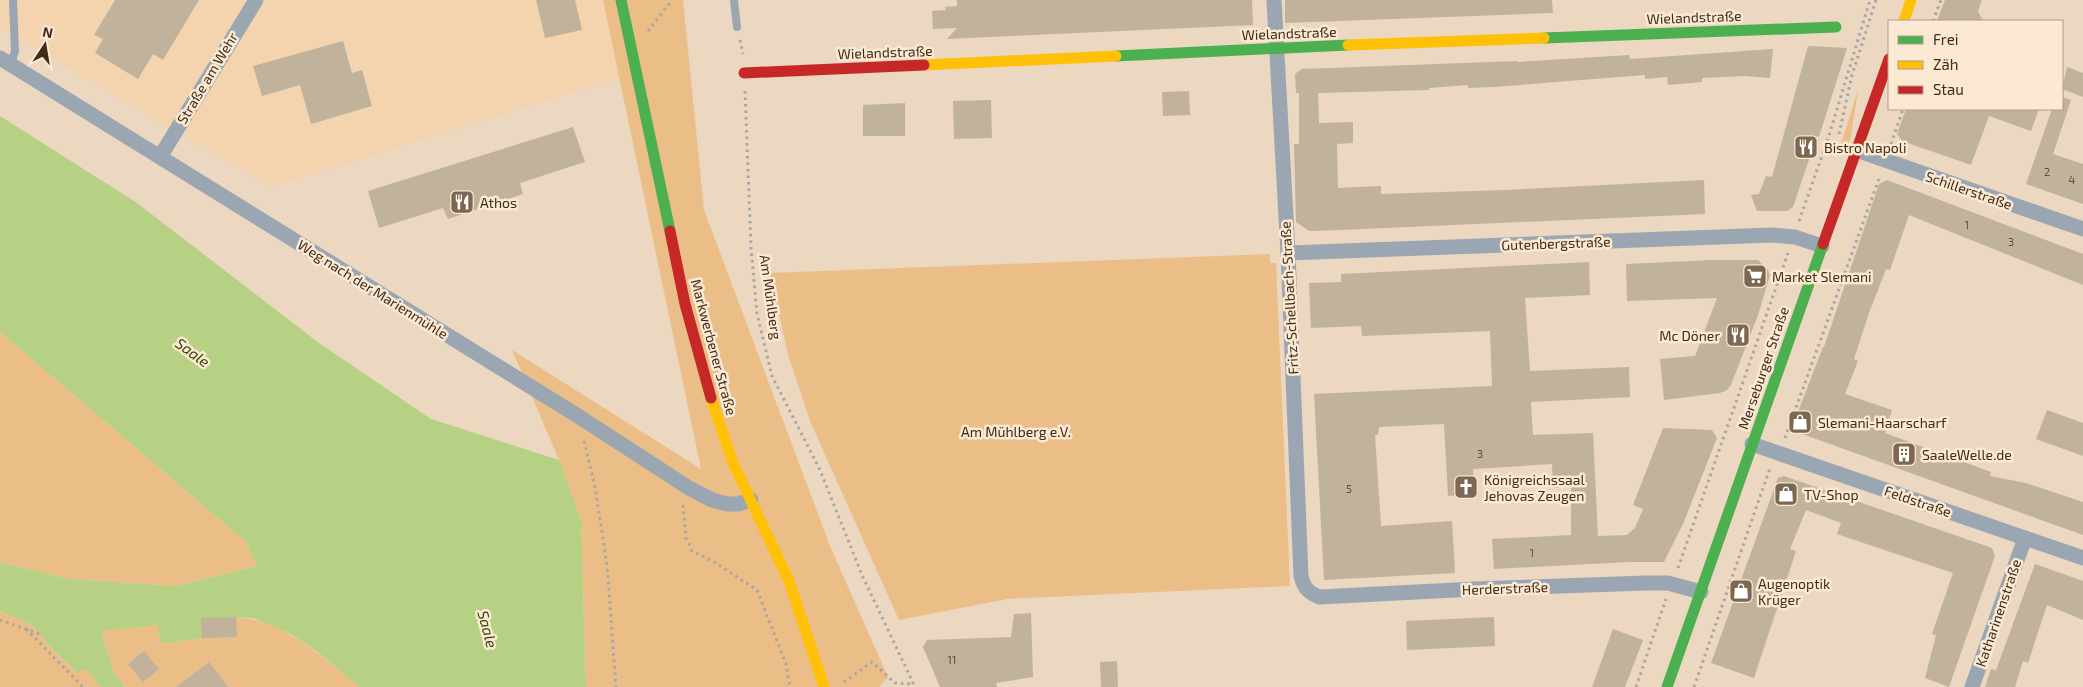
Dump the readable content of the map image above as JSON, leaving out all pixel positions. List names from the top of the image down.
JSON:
{
  "streets": {
    "main road": ["Wielandstraße", "Markwerbener Straße", "Merseburger Straße"],
    "street": [
      "Straße am Wehr",
      "Schillerstraße",
      "Gutenbergstraße",
      "Weg nach der Marienmühle",
      "Fritz-Schellbach-Straße",
      "Feldstraße",
      "Herderstraße",
      "Katharinenstraße"
    ],
    "path": ["Am Mühlberg"]
  },
  "crossings": [
    ["Wielandstraße", "Am Mühlberg"],
    ["Wielandstraße", "Fritz-Schellbach-Straße"],
    ["Straße am Wehr", "Weg nach der Marienmühle"],
    ["Schillerstraße", "Merseburger Straße"],
    ["Gutenbergstraße", "Fritz-Schellbach-Straße"],
    ["Gutenbergstraße", "Merseburger Straße"],
    ["Weg nach der Marienmühle", "Markwerbener Straße"],
    ["Fritz-Schellbach-Straße", "Herderstraße"],
    ["Merseburger Straße", "Feldstraße"],
    ["Merseburger Straße", "Herderstraße"],
    ["Feldstraße", "Katharinenstraße"]
  ],
  "water": ["Saale"],
  "parks": ["Am Mühlberg e.V."],
  "places": {
    "restaurant": ["Bistro Napoli", "Athos", "Mc Döner"],
    "supermarket": ["Market Slemani"],
    "shop": ["Slemani-Haarscharf", "TV-Shop", "Augenoptik Krüger"],
    "building": ["SaaleWelle.de"],
    "church": ["Königreichssaal Jehovas Zeugen"]
  },
  "house_numbers": [
    "2",
    "4",
    "1",
    "3",
    "3",
    "5",
    "1",
    "11"
  ],
  "legend": ["Frei", "Zäh", "Stau"],
  "north": "top"
}
